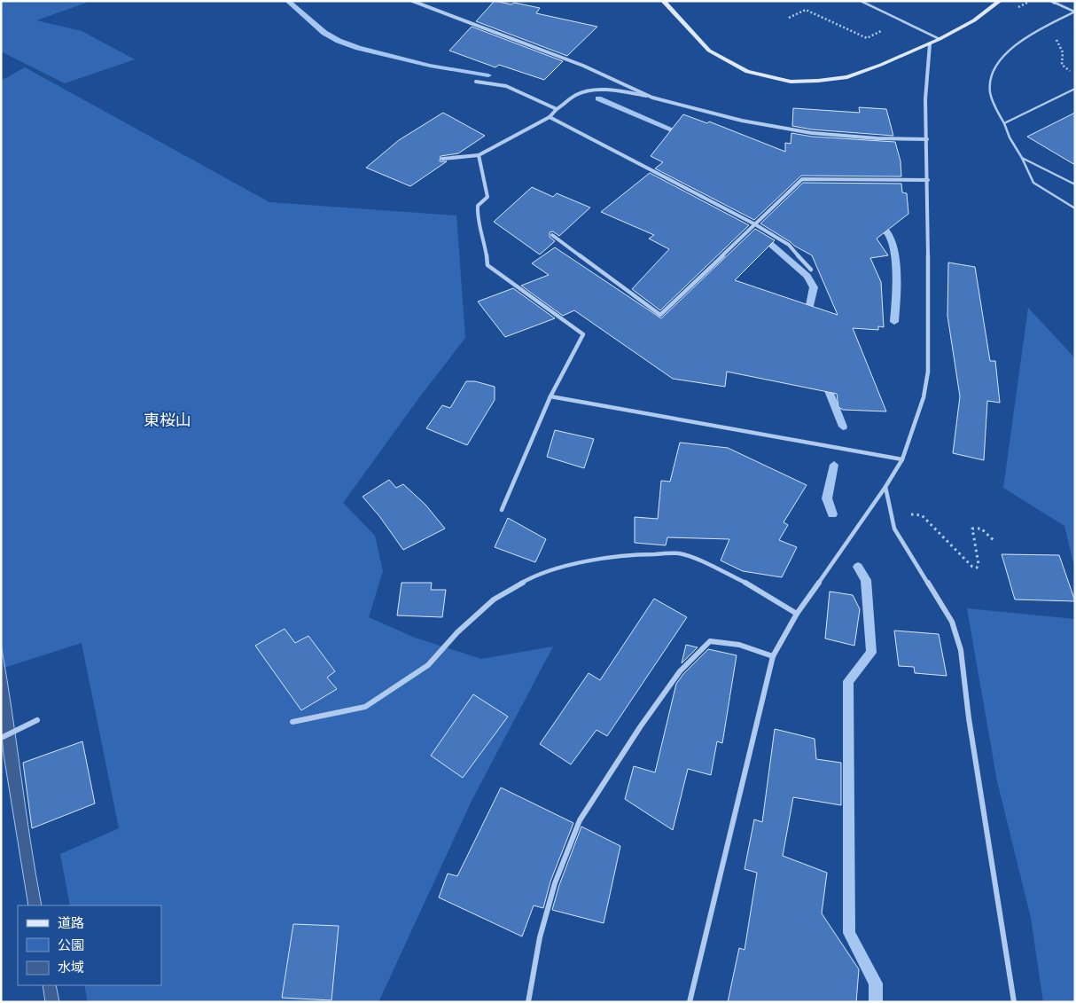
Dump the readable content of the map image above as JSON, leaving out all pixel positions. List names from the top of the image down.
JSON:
{
  "districts": ["東桜山"],
  "legend": ["道路", "公園", "水域"]
}
